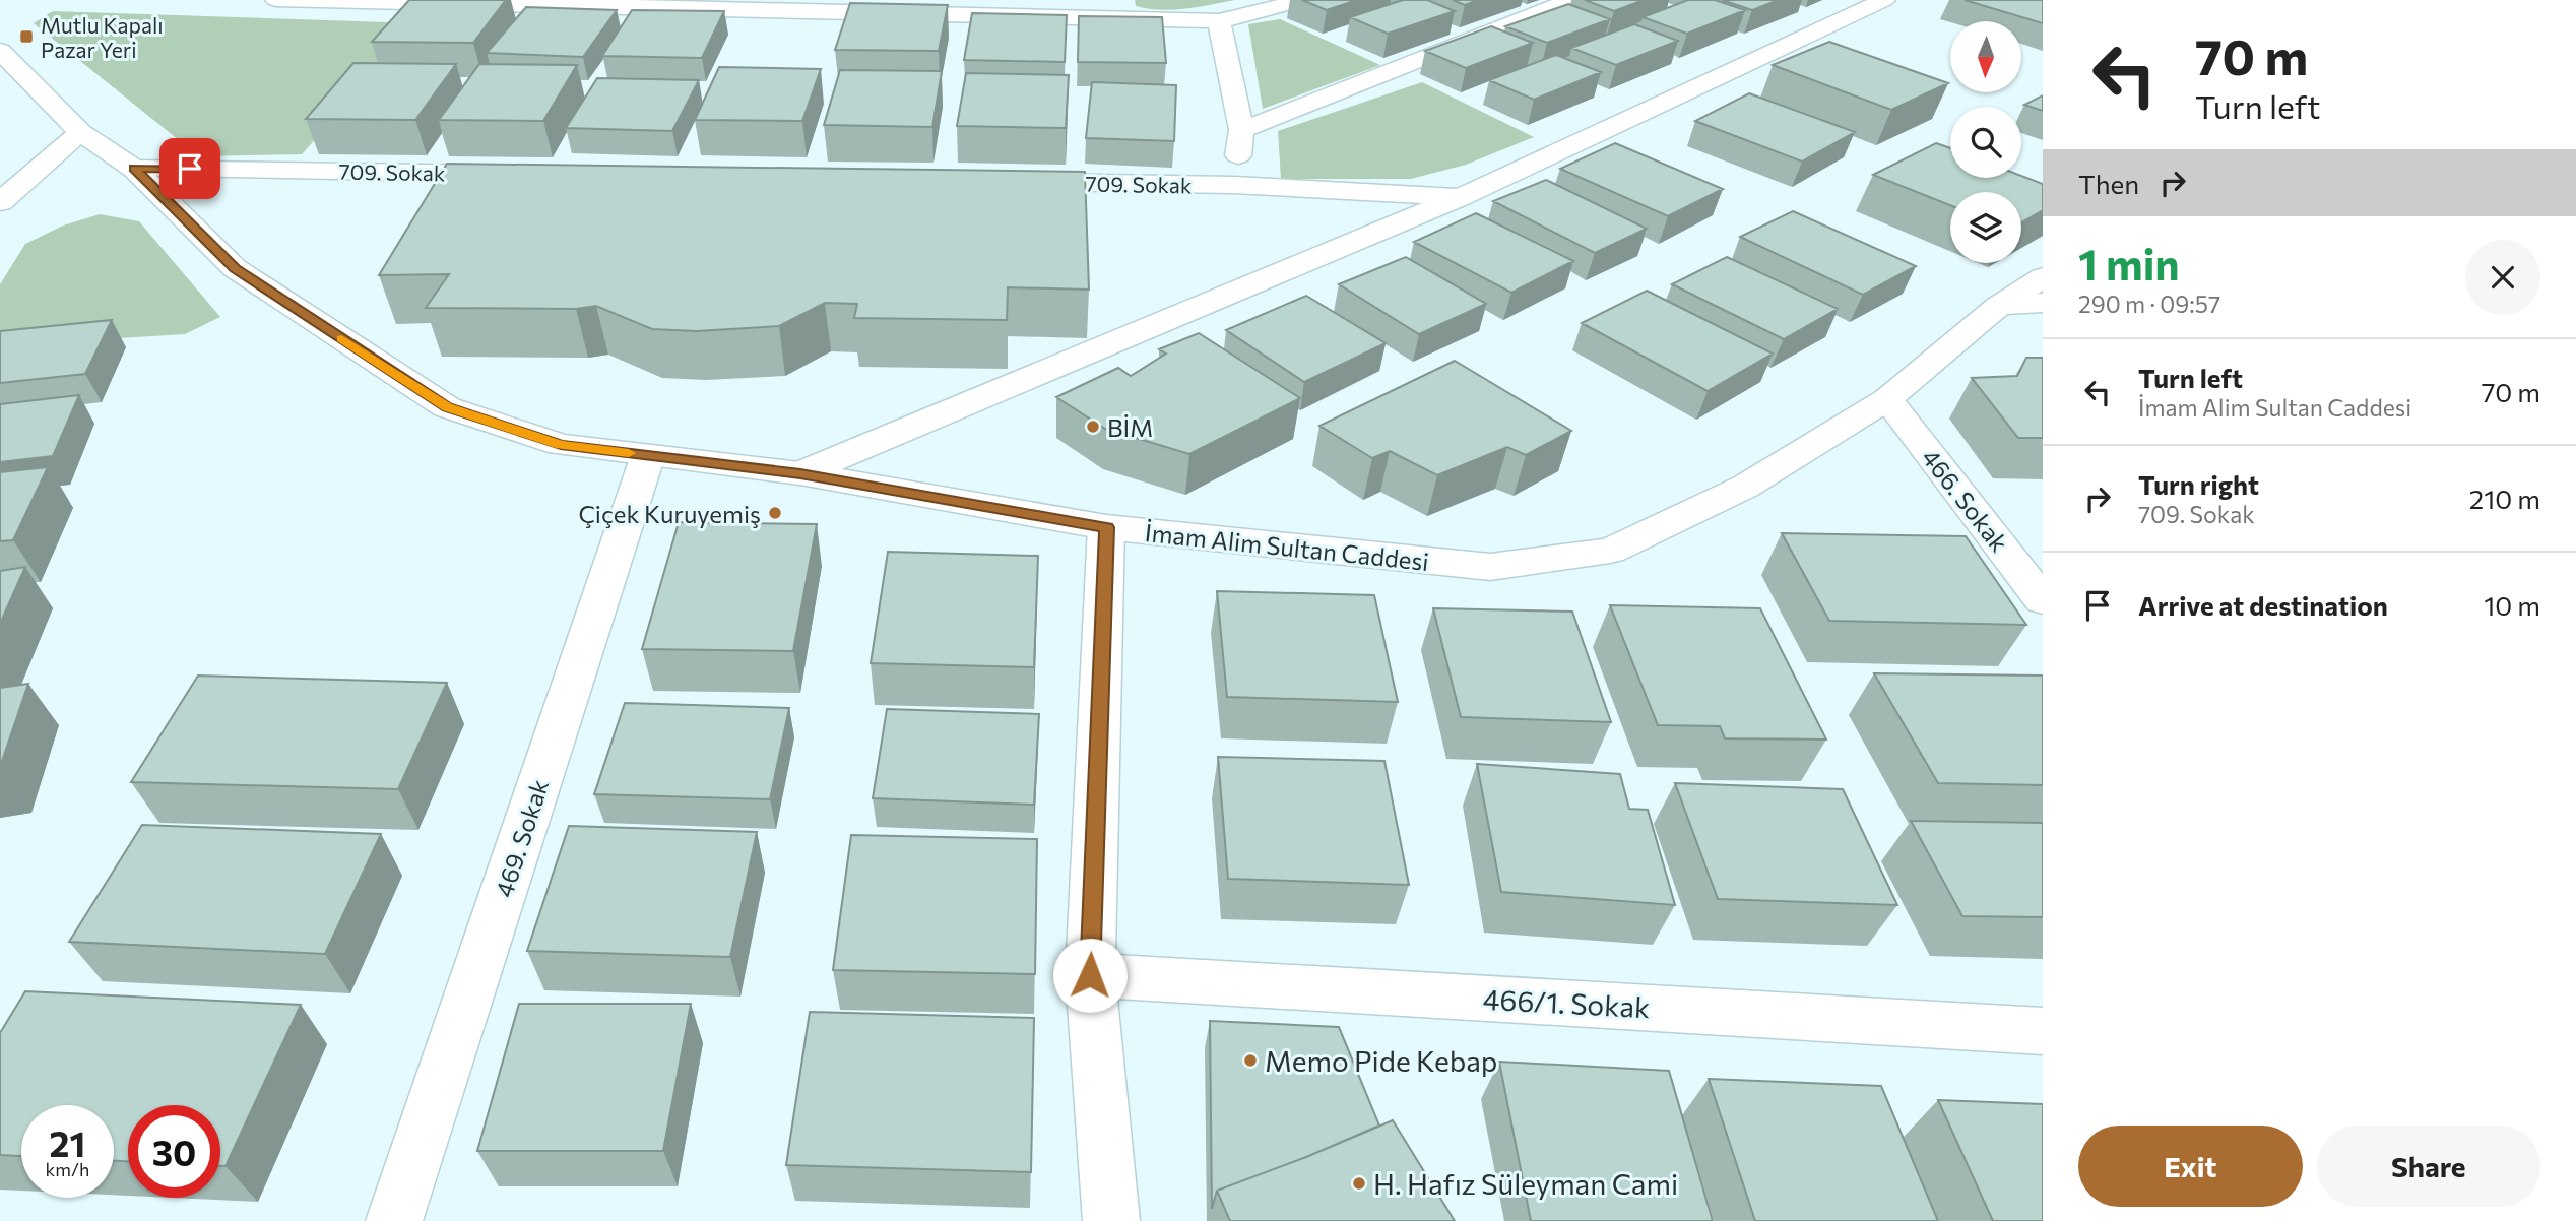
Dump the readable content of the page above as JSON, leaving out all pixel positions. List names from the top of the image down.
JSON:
{
  "streets": {
    "street": [
      "709. Sokak",
      "466. Sokak",
      "İmam Alim Sultan Caddesi",
      "469. Sokak",
      "466/1. Sokak"
    ]
  },
  "crossings": [
    ["709. Sokak", "İmam Alim Sultan Caddesi"],
    ["466. Sokak", "İmam Alim Sultan Caddesi"],
    ["İmam Alim Sultan Caddesi", "469. Sokak"]
  ],
  "places": {
    "transit": ["Mutlu Kapalı Pazar Yeri"],
    "other": [
      "BİM",
      "Çiçek Kuruyemiş",
      "Memo Pide Kebap",
      "H. Hafız Süleyman Cami"
    ]
  },
  "north": "bottom",
  "page": {
    "turn": ["70 m", "Turn left"],
    "then": "Then",
    "heading": ["1 min", "290 m · 09:57"],
    "list": [
      {
        "name": "Turn left",
        "note": "İmam Alim Sultan Caddesi",
        "value": "70 m"
      },
      {
        "name": "Turn right",
        "note": "709. Sokak",
        "value": "210 m"
      },
      {
        "name": "Arrive at destination",
        "value": "10 m"
      }
    ],
    "speed": "21 km/h",
    "limit": "30",
    "buttons": ["Exit", "Share"]
  }
}
